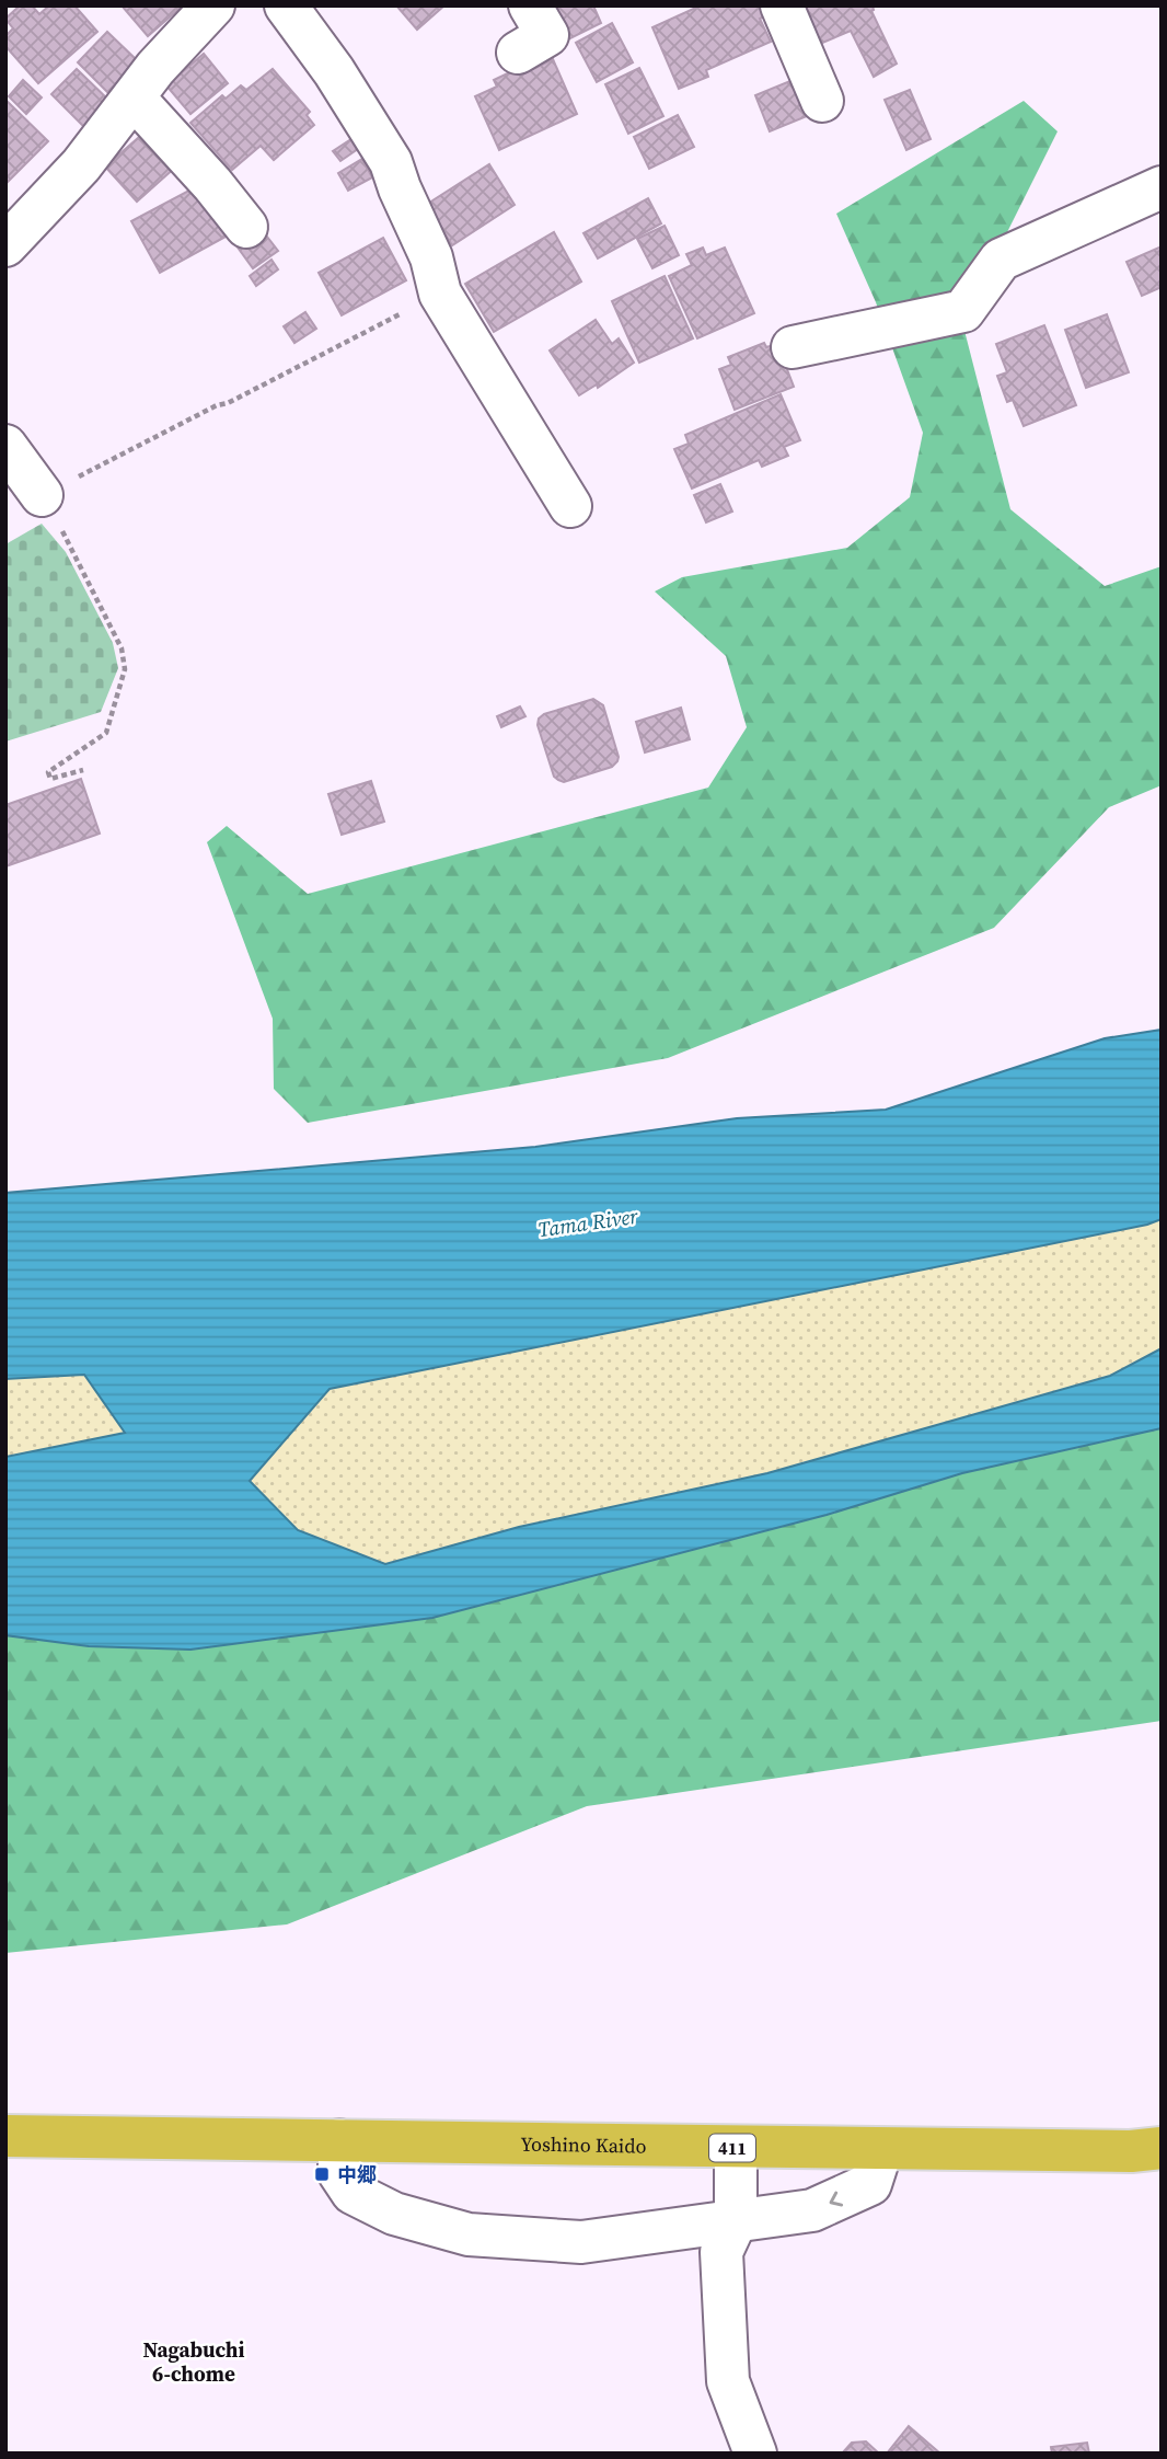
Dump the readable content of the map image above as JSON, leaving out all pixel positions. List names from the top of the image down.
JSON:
{
  "streets": {
    "highway": ["Yoshino Kaido", "411"]
  },
  "districts": ["Nagabuchi 6-chome"],
  "water": ["Tama River"],
  "places": {
    "transit": ["中郷"]
  }
}
